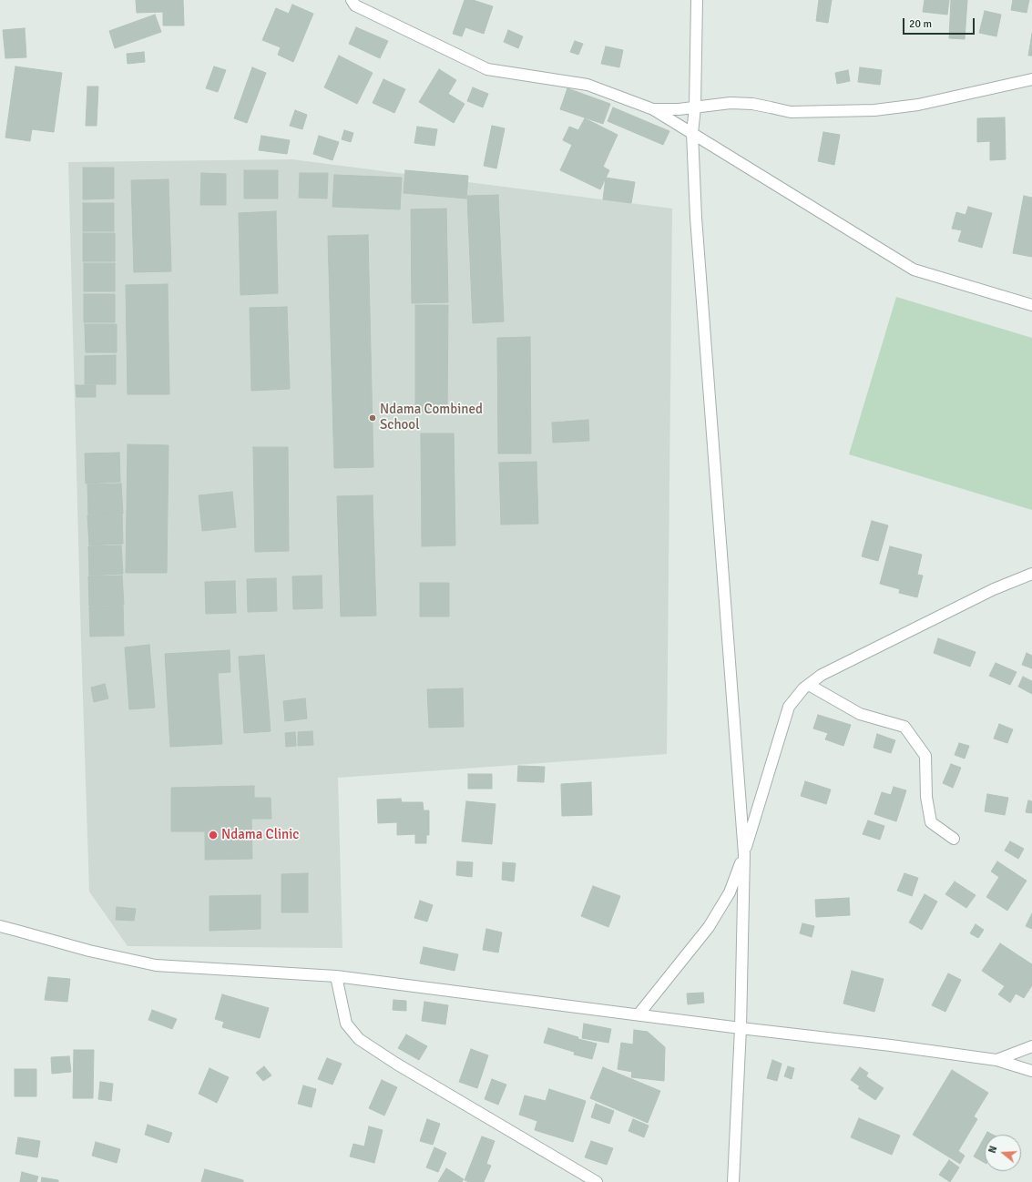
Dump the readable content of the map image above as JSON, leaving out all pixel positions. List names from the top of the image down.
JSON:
{
  "places": ["Ndama Combined School", "Ndama Clinic"],
  "scale_bar": "20 m",
  "north": "left"
}
